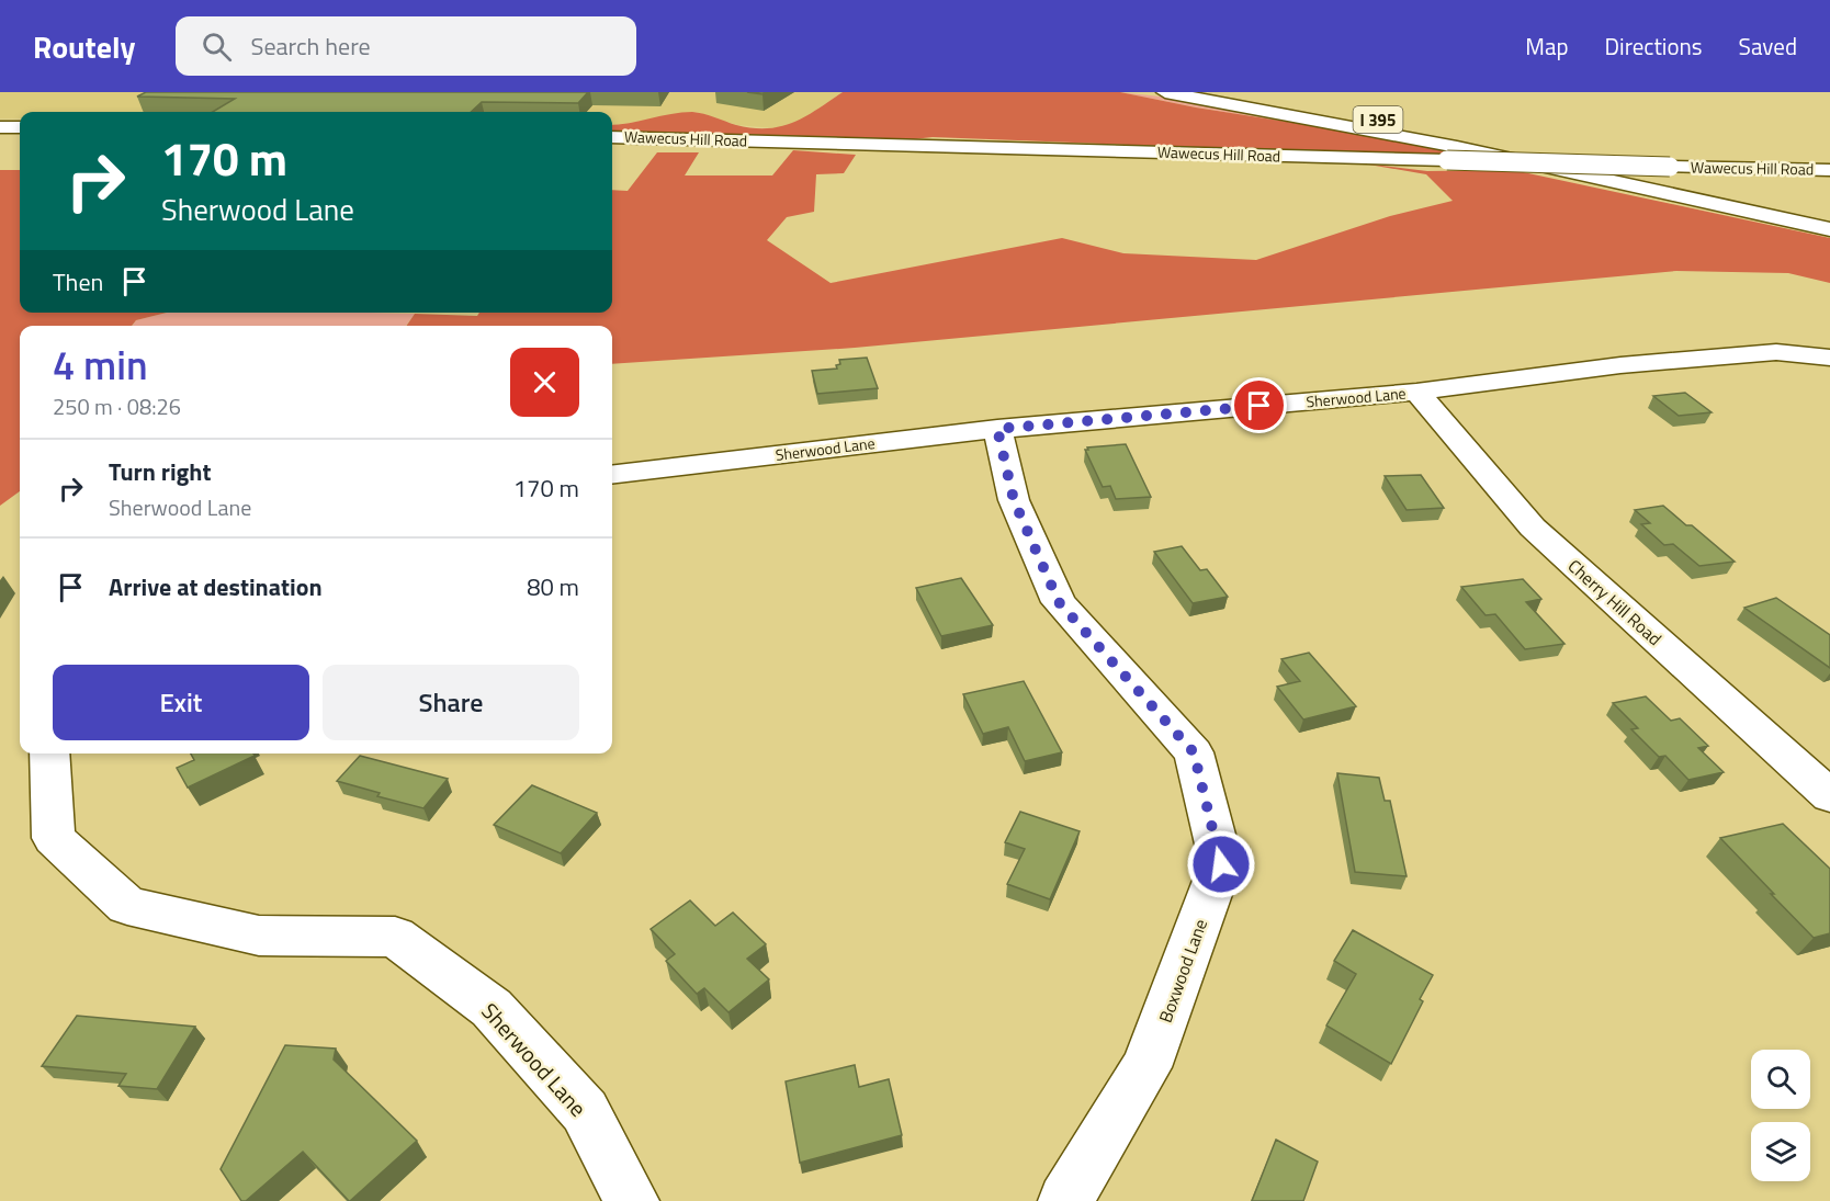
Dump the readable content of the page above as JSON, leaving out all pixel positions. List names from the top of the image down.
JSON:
{
  "streets": {
    "main road": [
      "I 395",
      "Wawecus Hill Road",
      "Sherwood Lane",
      "Cherry Hill Road",
      "Boxwood Lane"
    ]
  },
  "crossings": [
    ["Sherwood Lane", "Cherry Hill Road"],
    ["Sherwood Lane", "Boxwood Lane"]
  ],
  "page": {
    "header": "Routely",
    "search": "Search here",
    "nav": ["Map", "Directions", "Saved"],
    "turn": ["170 m", "Sherwood Lane"],
    "then": "Then",
    "heading": ["4 min", "250 m · 08:26"],
    "list": [
      {
        "name": "Turn right",
        "note": "Sherwood Lane",
        "value": "170 m"
      },
      {
        "name": "Arrive at destination",
        "value": "80 m"
      }
    ],
    "buttons": ["Exit", "Share"]
  }
}
